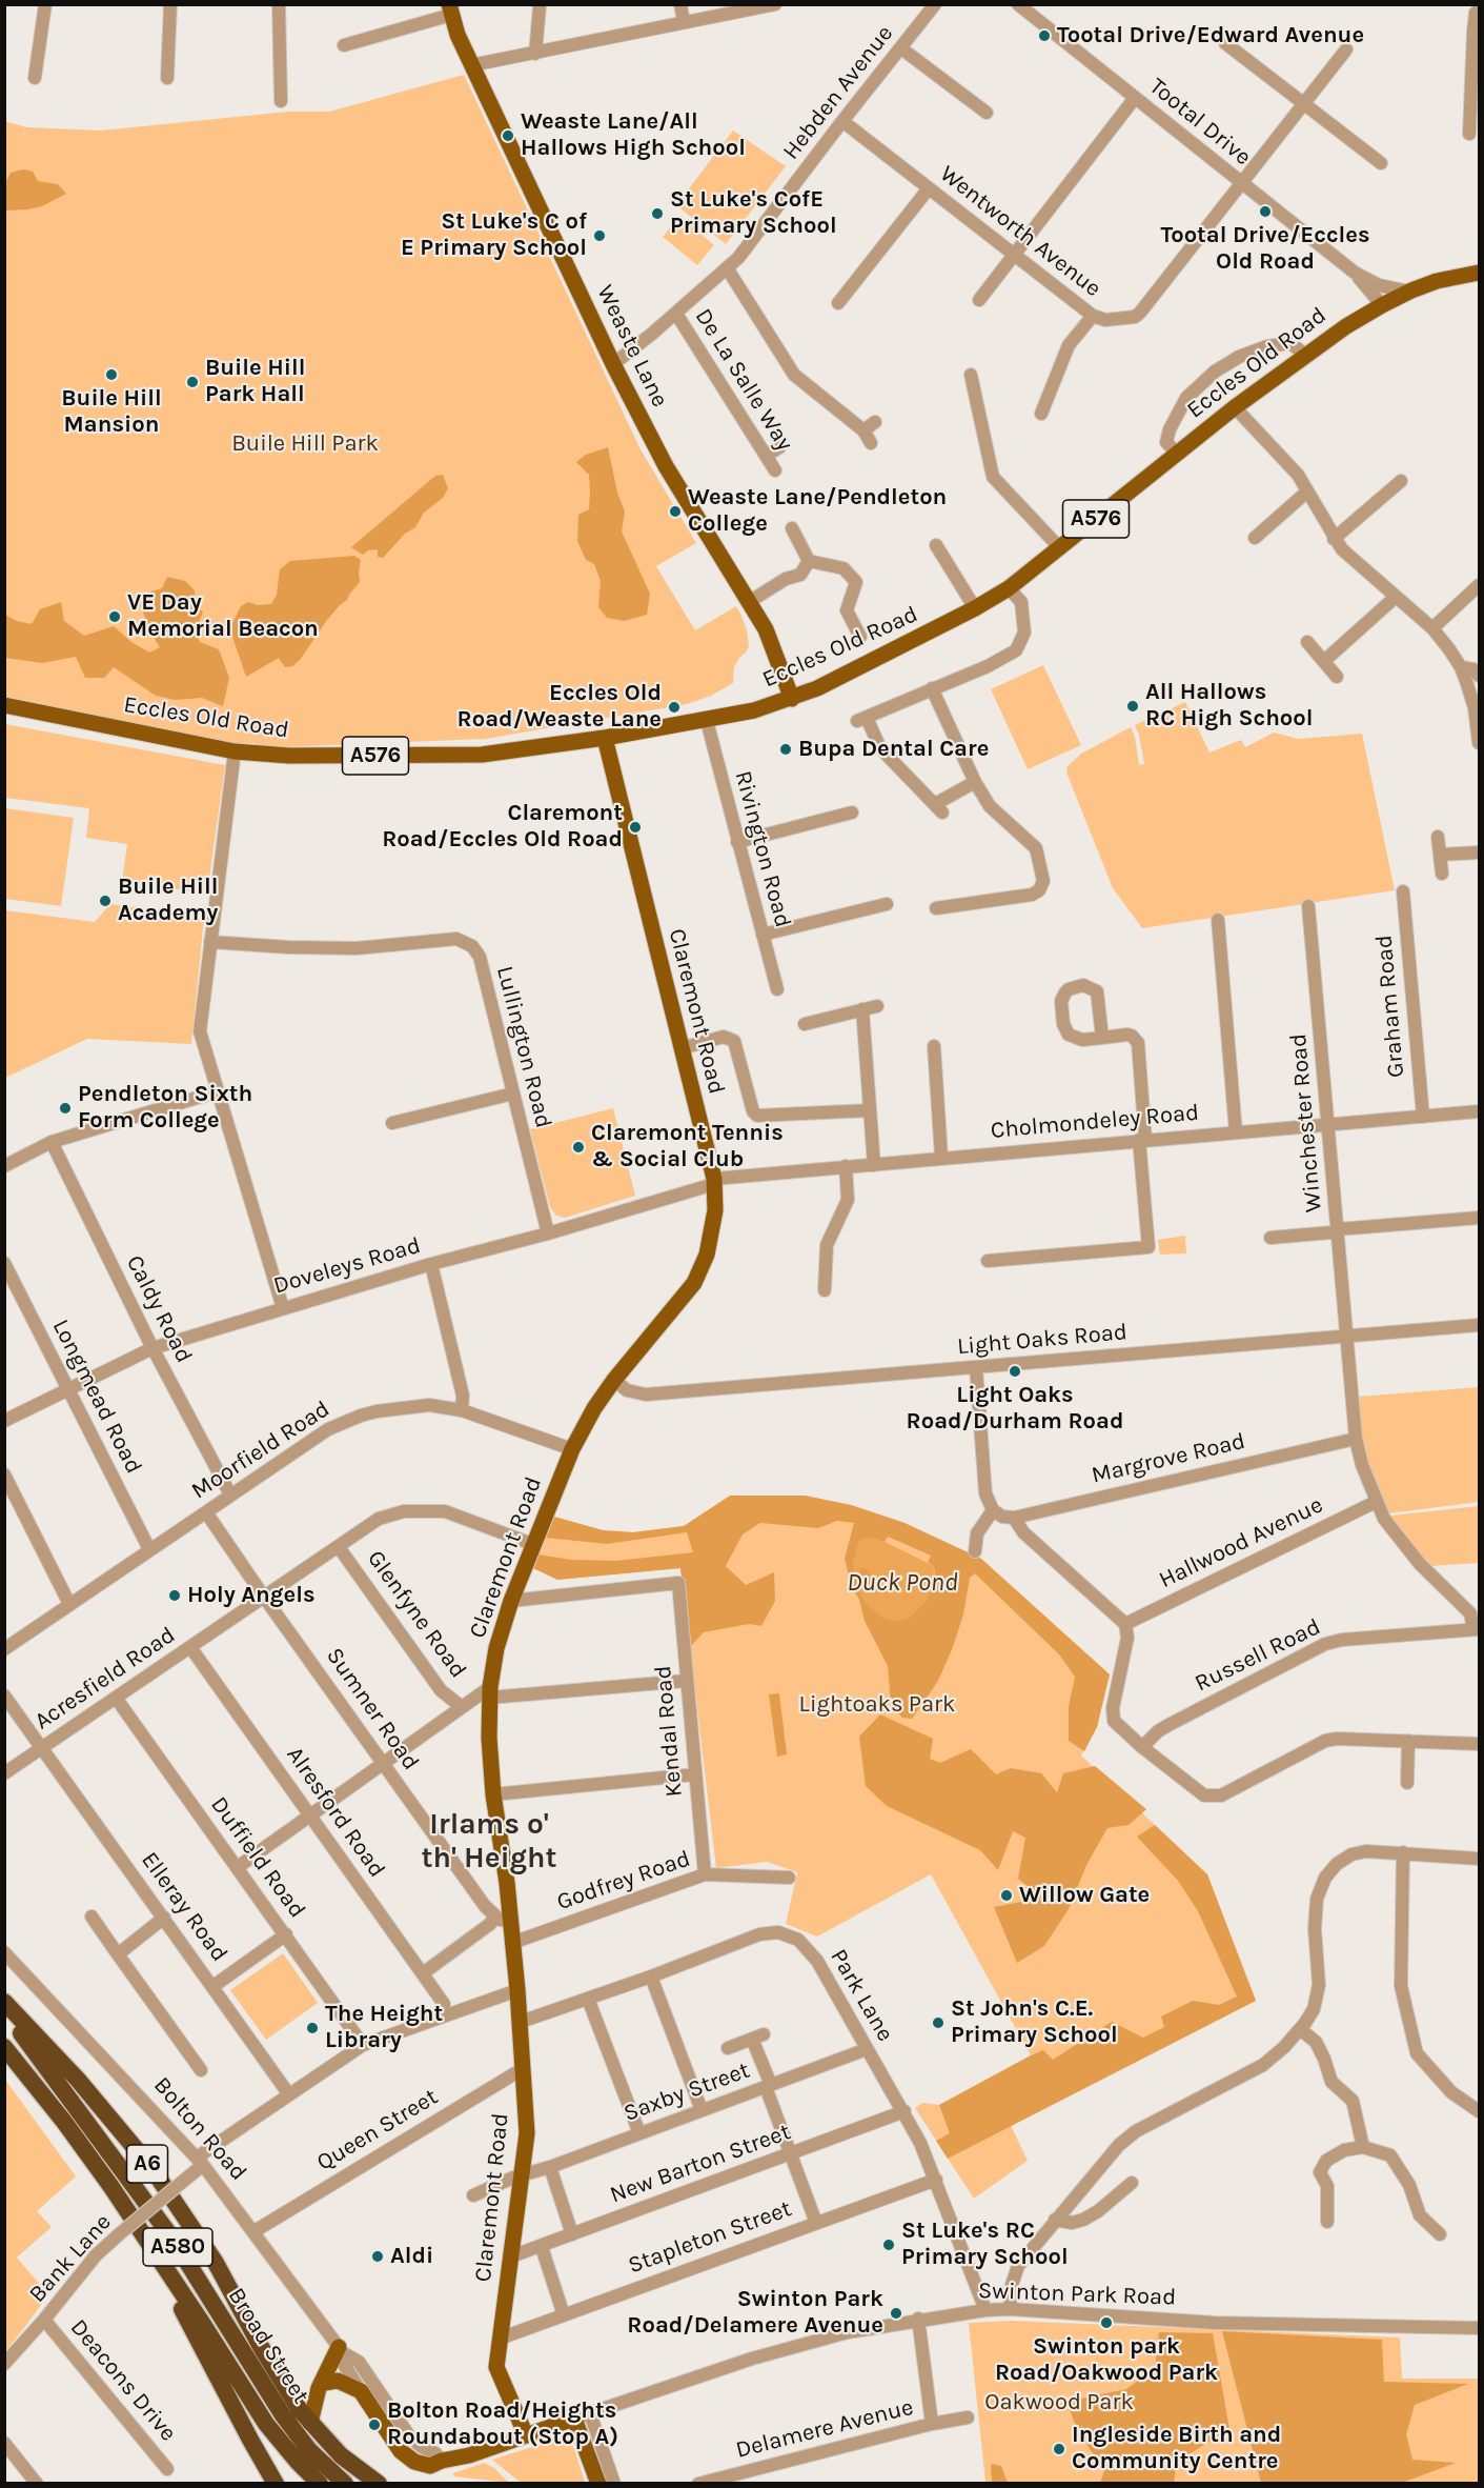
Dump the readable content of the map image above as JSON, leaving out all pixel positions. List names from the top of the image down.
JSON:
{
  "streets": {
    "highway": ["A6", "A580", "Broad Street"],
    "main road": [
      "Weaste Lane",
      "Eccles Old Road",
      "A576",
      "Claremont Road",
      "Bolton Road"
    ],
    "street": [
      "Hebden Avenue",
      "Tootal Drive",
      "Wentworth Avenue",
      "De La Salle Way",
      "Rivington Road",
      "Graham Road",
      "Lullington Road",
      "Cholmondeley Road",
      "Winchester Road",
      "Doveleys Road",
      "Caldy Road",
      "Light Oaks Road",
      "Longmead Road",
      "Moorfield Road",
      "Margrove Road",
      "Hallwood Avenue",
      "Glenfyne Road",
      "Russell Road",
      "Acresfield Road",
      "Sumner Road",
      "Kendal Road",
      "Alresford Road",
      "Duffield Road",
      "Godfrey Road",
      "Elleray Road",
      "Park Lane",
      "Saxby Street",
      "Queen Street",
      "New Barton Street",
      "Stapleton Street",
      "Bank Lane",
      "Swinton Park Road",
      "Deacons Drive",
      "Delamere Avenue"
    ]
  },
  "crossings": [
    ["Hebden Avenue", "Wentworth Avenue"],
    ["Hebden Avenue", "Weaste Lane"],
    ["Hebden Avenue", "De La Salle Way"],
    ["Tootal Drive", "Wentworth Avenue"],
    ["Tootal Drive", "Eccles Old Road"],
    ["Weaste Lane", "Eccles Old Road"],
    ["Eccles Old Road", "Rivington Road"],
    ["Eccles Old Road", "Claremont Road"],
    ["Graham Road", "Cholmondeley Road"],
    ["Claremont Road", "Cholmondeley Road"],
    ["Claremont Road", "Doveleys Road"],
    ["Claremont Road", "Light Oaks Road"],
    ["Claremont Road", "Moorfield Road"],
    ["Claremont Road", "Acresfield Road"],
    ["Claremont Road", "Sumner Road"],
    ["Claremont Road", "Kendal Road"],
    ["Claremont Road", "Godfrey Road"],
    ["Claremont Road", "Park Lane"],
    ["Claremont Road", "Saxby Street"],
    ["Claremont Road", "Bolton Road"],
    ["Claremont Road", "Queen Street"],
    ["Claremont Road", "New Barton Street"],
    ["Claremont Road", "Stapleton Street"],
    ["Claremont Road", "Bank Lane"],
    ["Lullington Road", "Doveleys Road"],
    ["Cholmondeley Road", "Winchester Road"],
    ["Cholmondeley Road", "Doveleys Road"],
    ["Winchester Road", "Light Oaks Road"],
    ["Winchester Road", "Margrove Road"],
    ["Winchester Road", "Hallwood Avenue"],
    ["Winchester Road", "Russell Road"],
    ["Doveleys Road", "Caldy Road"],
    ["Doveleys Road", "Longmead Road"],
    ["Caldy Road", "Moorfield Road"],
    ["Longmead Road", "Moorfield Road"],
    ["Moorfield Road", "Sumner Road"],
    ["Glenfyne Road", "Acresfield Road"],
    ["Acresfield Road", "Sumner Road"],
    ["Acresfield Road", "Alresford Road"],
    ["Acresfield Road", "Duffield Road"],
    ["Acresfield Road", "Elleray Road"],
    ["Kendal Road", "Godfrey Road"],
    ["Duffield Road", "Bank Lane"],
    ["Elleray Road", "Bank Lane"],
    ["Park Lane", "Saxby Street"],
    ["Park Lane", "New Barton Street"],
    ["Park Lane", "Stapleton Street"],
    ["Park Lane", "Swinton Park Road"],
    ["Bolton Road", "Queen Street"],
    ["Bolton Road", "Bank Lane"],
    ["A6", "Broad Street"],
    ["Bank Lane", "Deacons Drive"],
    ["Swinton Park Road", "Delamere Avenue"]
  ],
  "districts": ["Irlams o' th' Height"],
  "water": ["Duck Pond"],
  "parks": ["Buile Hill Park", "Lightoaks Park", "Oakwood Park"],
  "places": [
    "Tootal Drive/Edward Avenue",
    "Weaste Lane/All Hallows High School",
    "Tootal Drive/Eccles Old Road",
    "St Luke's CofE Primary School",
    "St Luke's C of E Primary School",
    "Buile Hill Mansion",
    "Buile Hill Park Hall",
    "Weaste Lane/Pendleton College",
    "VE Day Memorial Beacon",
    "All Hallows RC High School",
    "Eccles Old Road/Weaste Lane",
    "Bupa Dental Care",
    "Claremont Road/Eccles Old Road",
    "Buile Hill Academy",
    "Pendleton Sixth Form College",
    "Claremont Tennis & Social Club",
    "Light Oaks Road/Durham Road",
    "Holy Angels",
    "Willow Gate",
    "St John's C.E. Primary School",
    "The Height Library",
    "St Luke's RC Primary School",
    "Aldi",
    "Swinton Park Road/Delamere Avenue",
    "Swinton park Road/Oakwood Park",
    "Bolton Road/Heights Roundabout (Stop A)",
    "Ingleside Birth and Community Centre"
  ]
}
